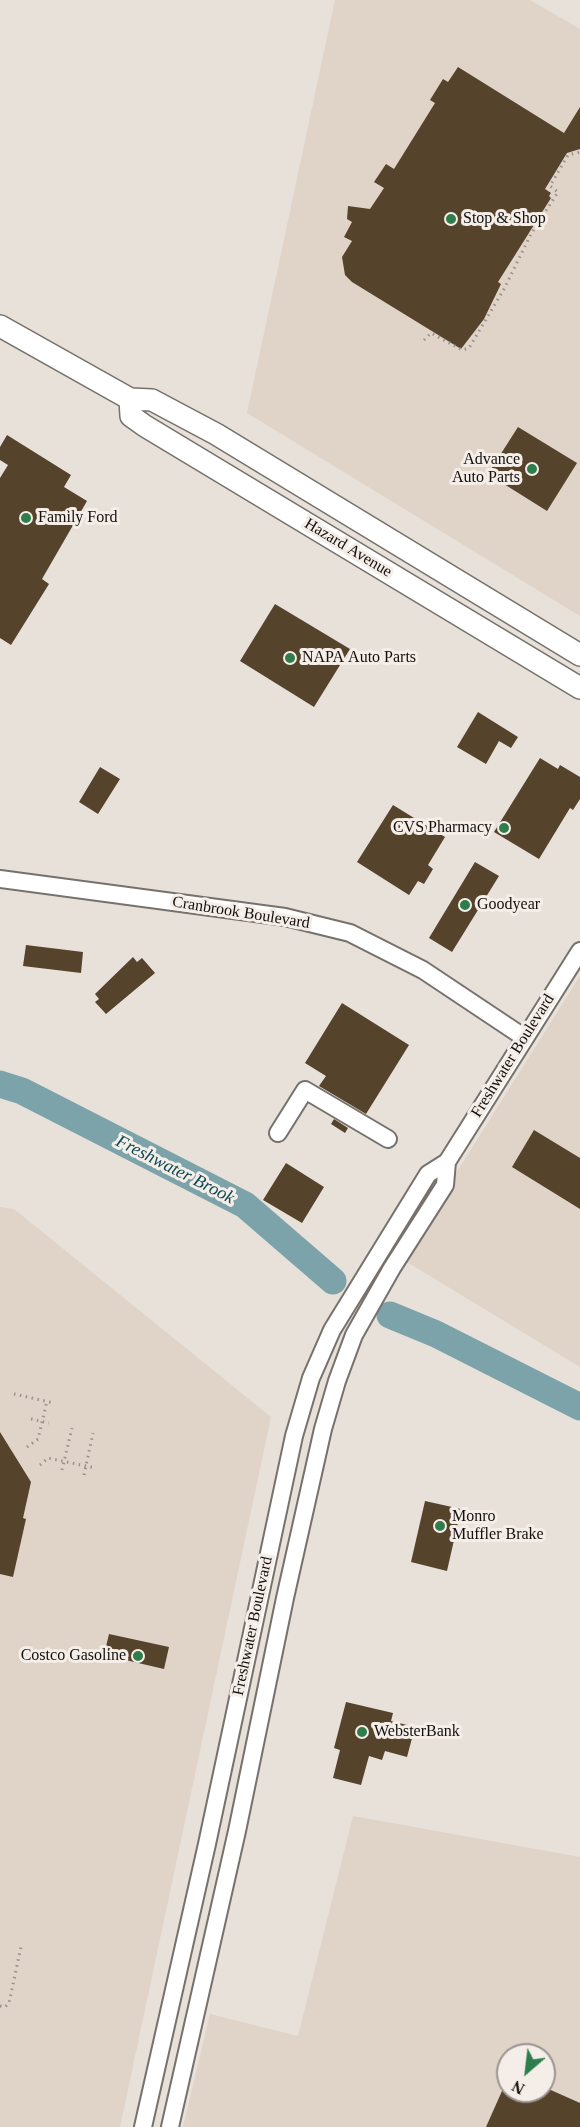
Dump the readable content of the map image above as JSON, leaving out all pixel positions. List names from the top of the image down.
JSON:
{
  "streets": {
    "main road": ["Hazard Avenue"],
    "street": ["Cranbrook Boulevard", "Freshwater Boulevard"]
  },
  "crossings": [
    ["Cranbrook Boulevard", "Freshwater Boulevard"]
  ],
  "water": ["Freshwater Brook"],
  "places": [
    "Stop & Shop",
    "Advance Auto Parts",
    "Family Ford",
    "NAPA Auto Parts",
    "CVS Pharmacy",
    "Goodyear",
    "Monro Muffler Brake",
    "Costco Gasoline",
    "WebsterBank"
  ],
  "north": "bottom left"
}
